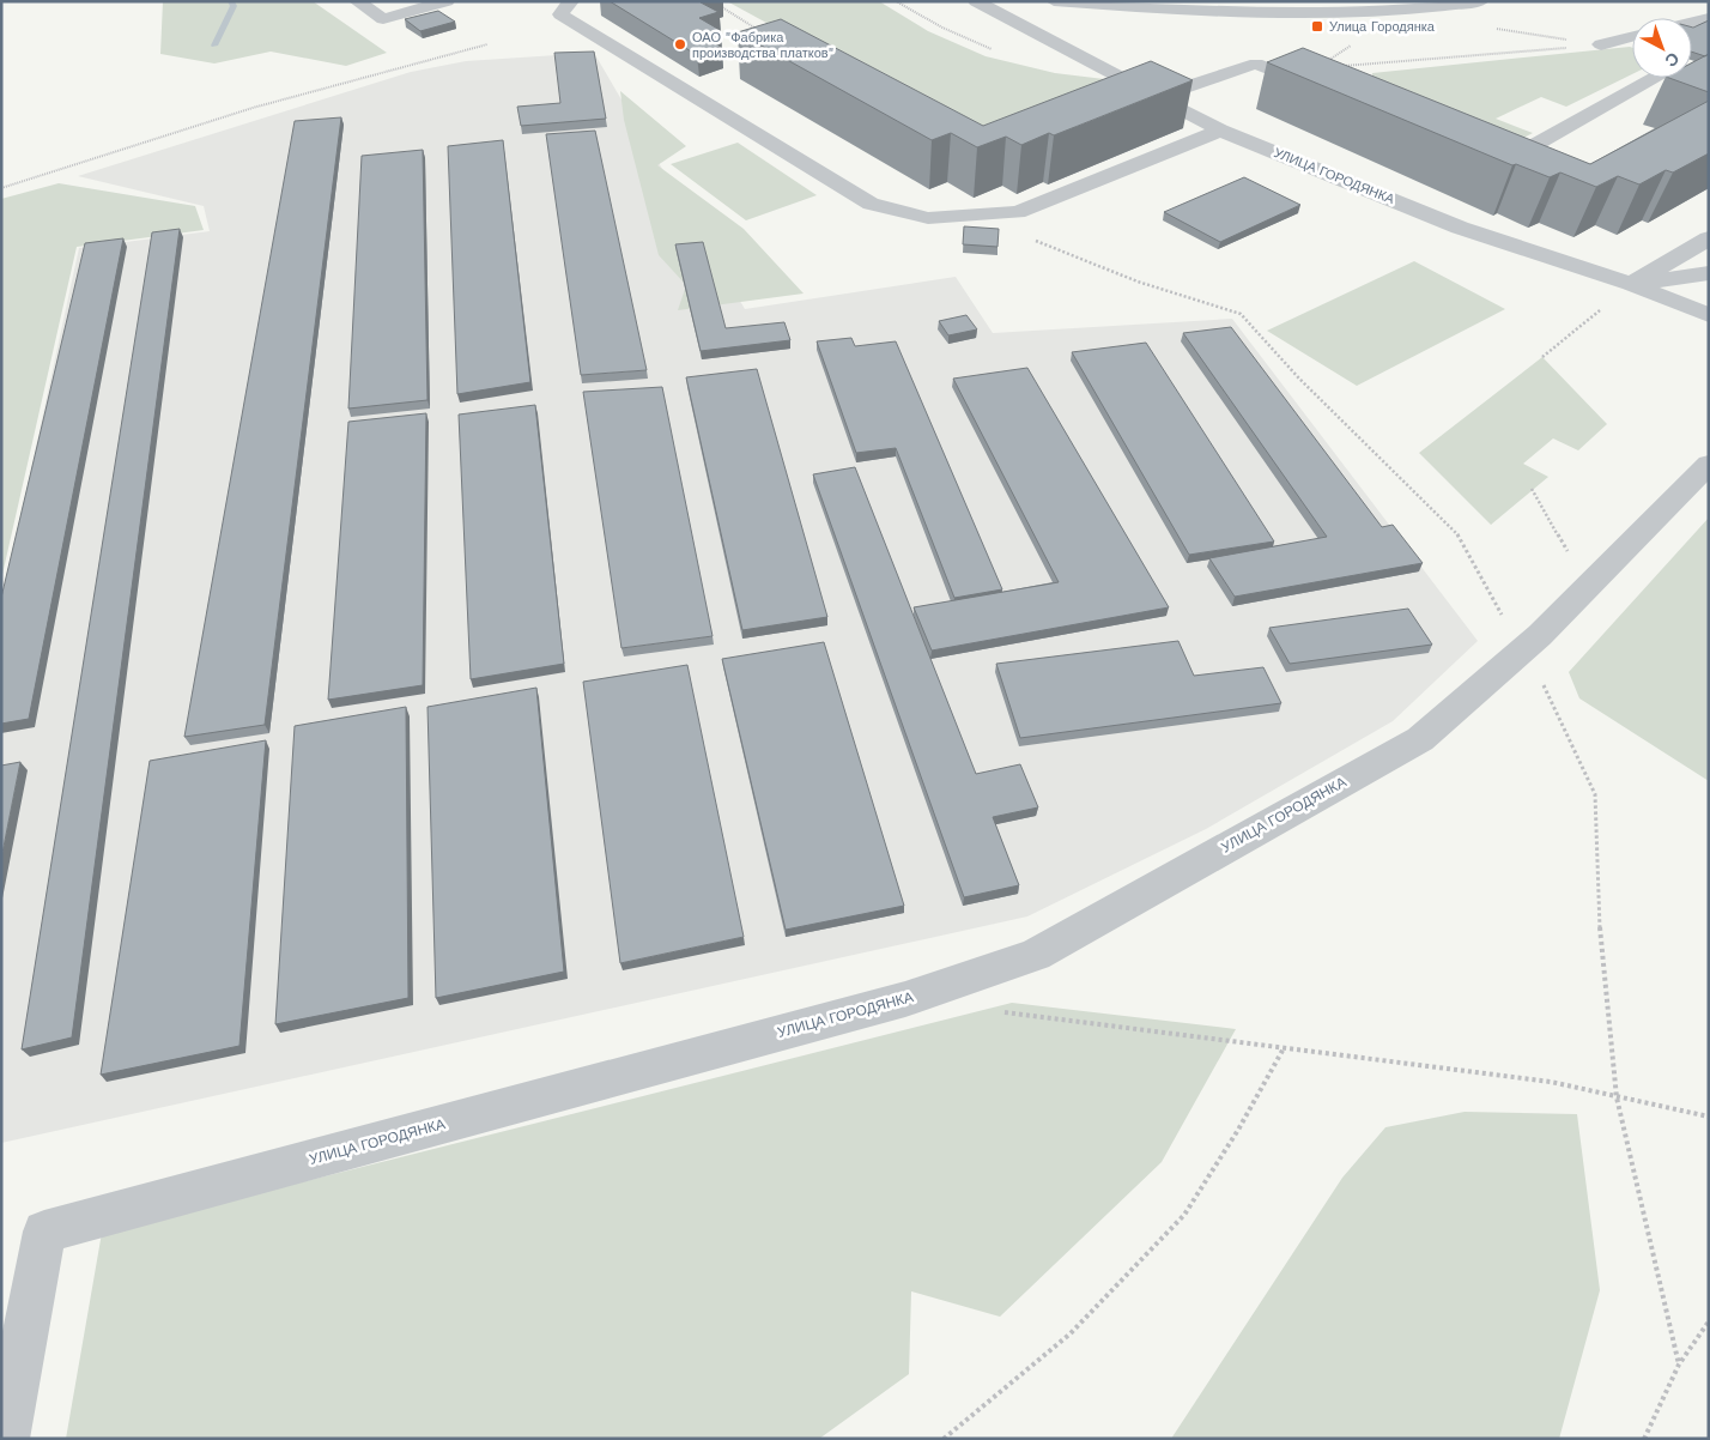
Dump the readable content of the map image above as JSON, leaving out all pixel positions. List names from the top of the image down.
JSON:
{
  "streets": {
    "street": ["УЛИЦА ГОРОДЯНКА"]
  },
  "places": {
    "transit": ["Улица Городянка"],
    "other": ["ОАО \"Фабрика производства платков\""]
  },
  "north": "bottom right"
}
